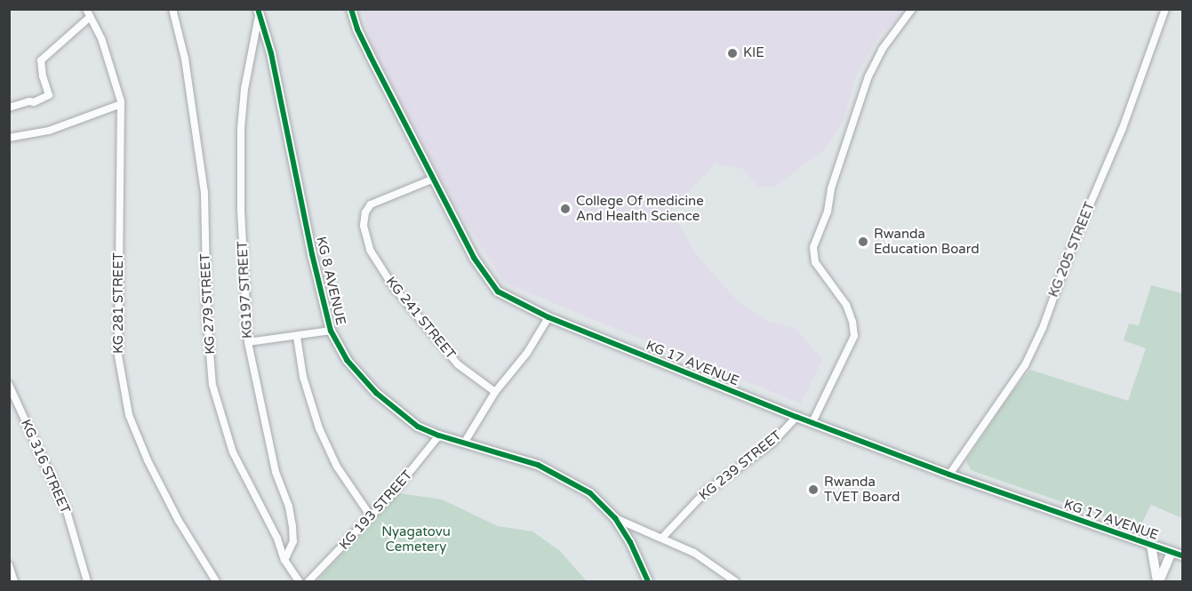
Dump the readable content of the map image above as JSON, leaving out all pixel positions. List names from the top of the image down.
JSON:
{
  "streets": {
    "street": [
      "KG 205 STREET",
      "KG 8 AVENUE",
      "KG197 STREET",
      "KG 281 STREET",
      "KG 279 STREET",
      "KG 241 STREET",
      "KG 17 AVENUE",
      "KG 239 STREET",
      "KG 316 STREET",
      "KG 193 STREET"
    ]
  },
  "crossings": [
    ["KG 205 STREET", "KG 17 AVENUE"],
    ["KG 8 AVENUE", "KG197 STREET"],
    ["KG 8 AVENUE", "KG 193 STREET"],
    ["KG197 STREET", "KG 279 STREET"],
    ["KG 241 STREET", "KG 17 AVENUE"],
    ["KG 17 AVENUE", "KG 239 STREET"]
  ],
  "parks": ["Nyagatovu Cemetery"],
  "places": [
    "KIE",
    "College Of medicine And Health Science",
    "Rwanda Education Board",
    "Rwanda TVET Board"
  ]
}
